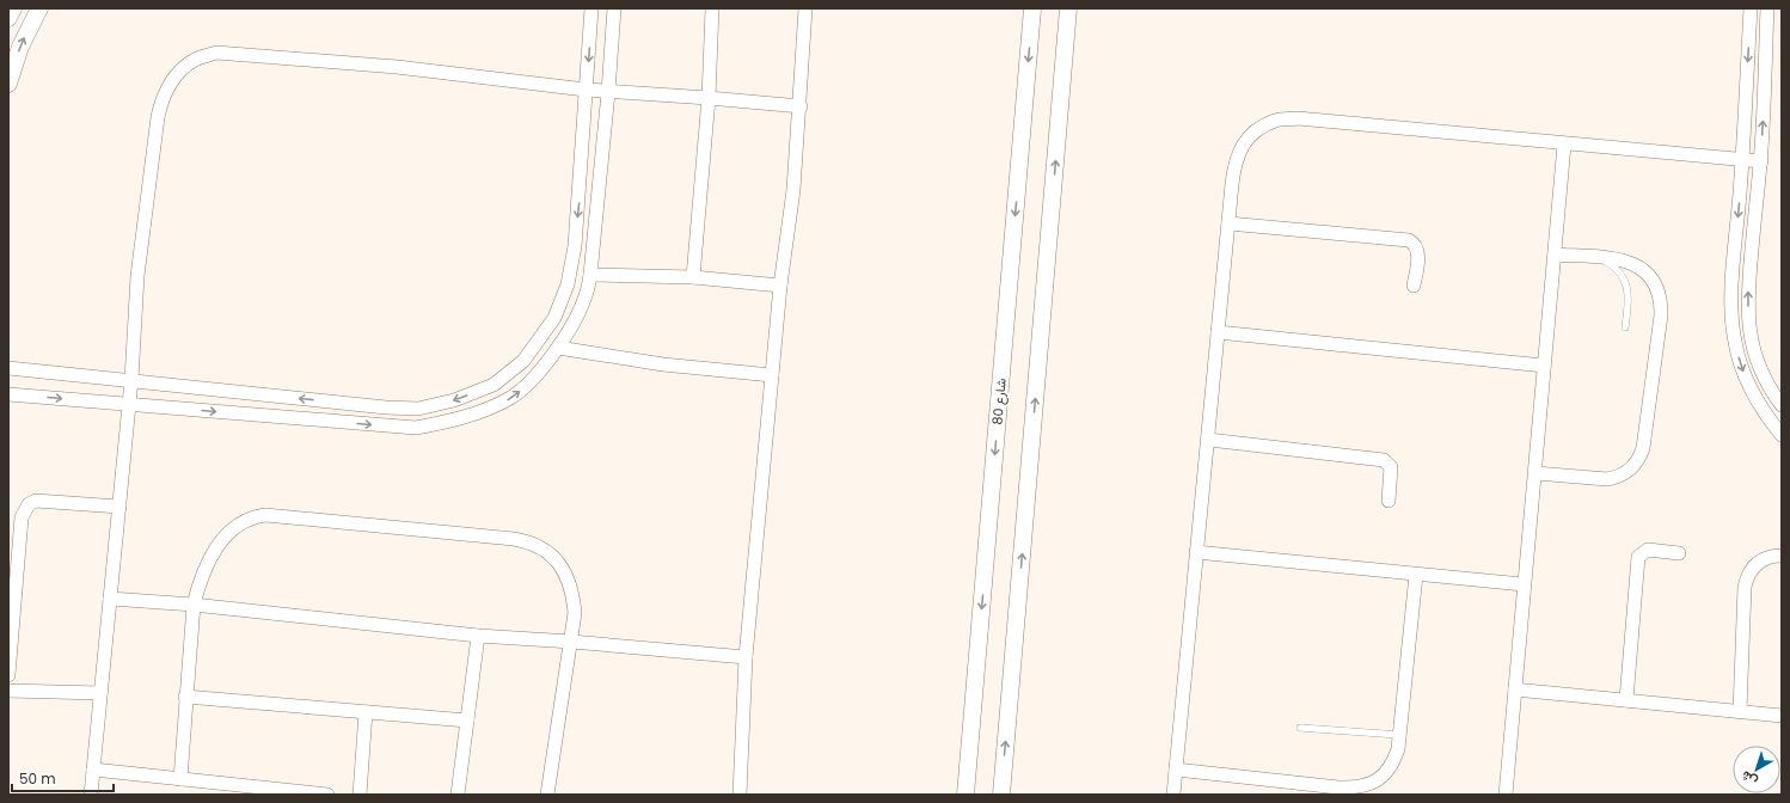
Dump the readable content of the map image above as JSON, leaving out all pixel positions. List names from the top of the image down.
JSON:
{
  "streets": {
    "street": ["شارع 80"]
  },
  "scale_bar": "50 m",
  "north": "bottom left"
}
